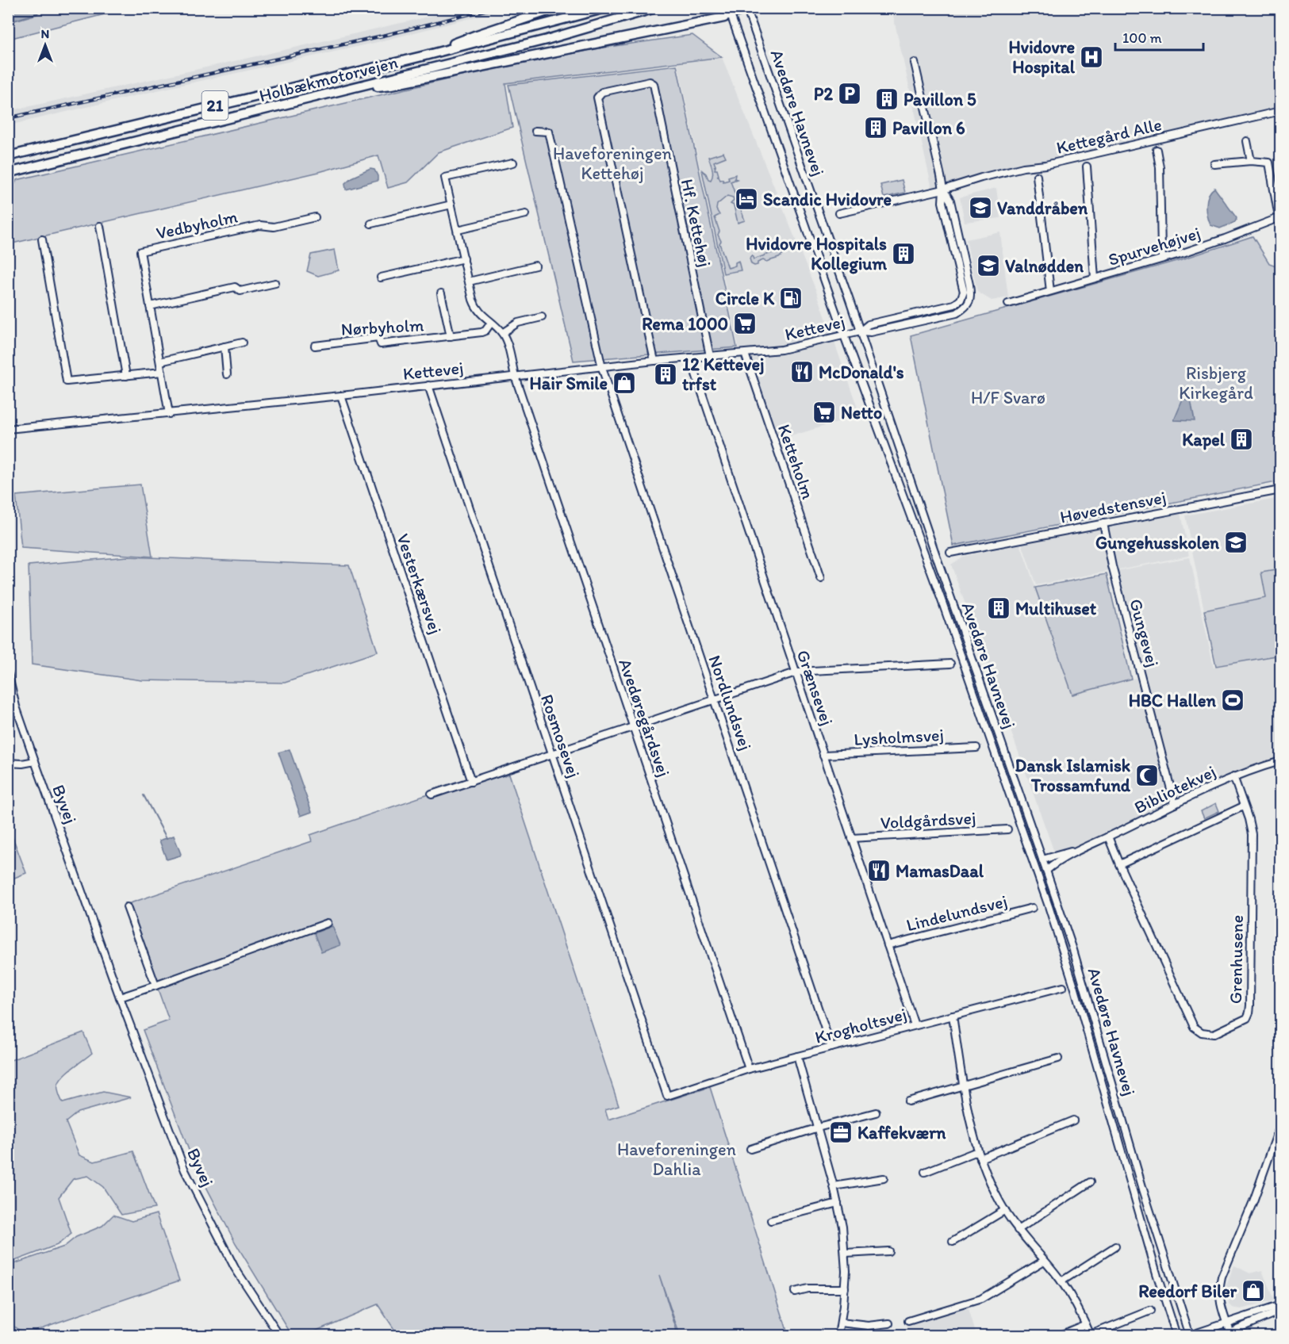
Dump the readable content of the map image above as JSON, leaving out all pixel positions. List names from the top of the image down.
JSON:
{
  "streets": {
    "highway": ["Holbækmotorvejen", "21"],
    "street": [
      "Avedøre Havnevej",
      "Kettegård Alle",
      "Hf. Kettehøj",
      "Vedbyholm",
      "Spurvehøjvej",
      "Nørbyholm",
      "Kettevej",
      "Ketteholm",
      "Høvedstensvej",
      "Vesterkærsvej",
      "Gungevej",
      "Grænsevej",
      "Nordlundsvej",
      "Avedøregårdsvej",
      "Rosmosevej",
      "Lysholmsvej",
      "Bibliotekvej",
      "Byvej",
      "Voldgårdsvej",
      "Lindelundsvej",
      "Grenhusene",
      "Krogholtsvej"
    ]
  },
  "crossings": [
    ["Avedøre Havnevej", "Kettevej"],
    ["Avedøre Havnevej", "Bibliotekvej"],
    ["Hf. Kettehøj", "Kettevej"],
    ["Vedbyholm", "Kettevej"],
    ["Kettevej", "Ketteholm"],
    ["Kettevej", "Vesterkærsvej"],
    ["Kettevej", "Grænsevej"],
    ["Kettevej", "Nordlundsvej"],
    ["Kettevej", "Avedøregårdsvej"],
    ["Kettevej", "Rosmosevej"],
    ["Høvedstensvej", "Gungevej"],
    ["Gungevej", "Bibliotekvej"],
    ["Grænsevej", "Lysholmsvej"],
    ["Grænsevej", "Voldgårdsvej"],
    ["Grænsevej", "Lindelundsvej"],
    ["Grænsevej", "Krogholtsvej"],
    ["Nordlundsvej", "Krogholtsvej"],
    ["Avedøregårdsvej", "Krogholtsvej"],
    ["Rosmosevej", "Krogholtsvej"],
    ["Bibliotekvej", "Grenhusene"]
  ],
  "parks": [
    "Haveforeningen Kettehøj",
    "Risbjerg Kirkegård",
    "H/F Svarø",
    "Haveforeningen Dahlia"
  ],
  "places": {
    "hospital": ["Hvidovre Hospital"],
    "parking": ["P2"],
    "building": [
      "Pavillon 5",
      "Pavillon 6",
      "Hvidovre Hospitals Kollegium",
      "12 Kettevej trfst",
      "Kapel",
      "Multihuset"
    ],
    "hotel": ["Scandic Hvidovre"],
    "school or university": ["Vanddråben", "Valnødden", "Gungehusskolen"],
    "fuel station": ["Circle K"],
    "supermarket": ["Rema 1000", "Netto"],
    "restaurant": ["McDonald's", "MamasDaal"],
    "shop": ["Hair Smile", "Reedorf Biler"],
    "sports": ["HBC Hallen"],
    "mosque": ["Dansk Islamisk Trossamfund"],
    "office": ["Kaffekværn"]
  },
  "scale_bar": "100 m",
  "north": "top"
}
